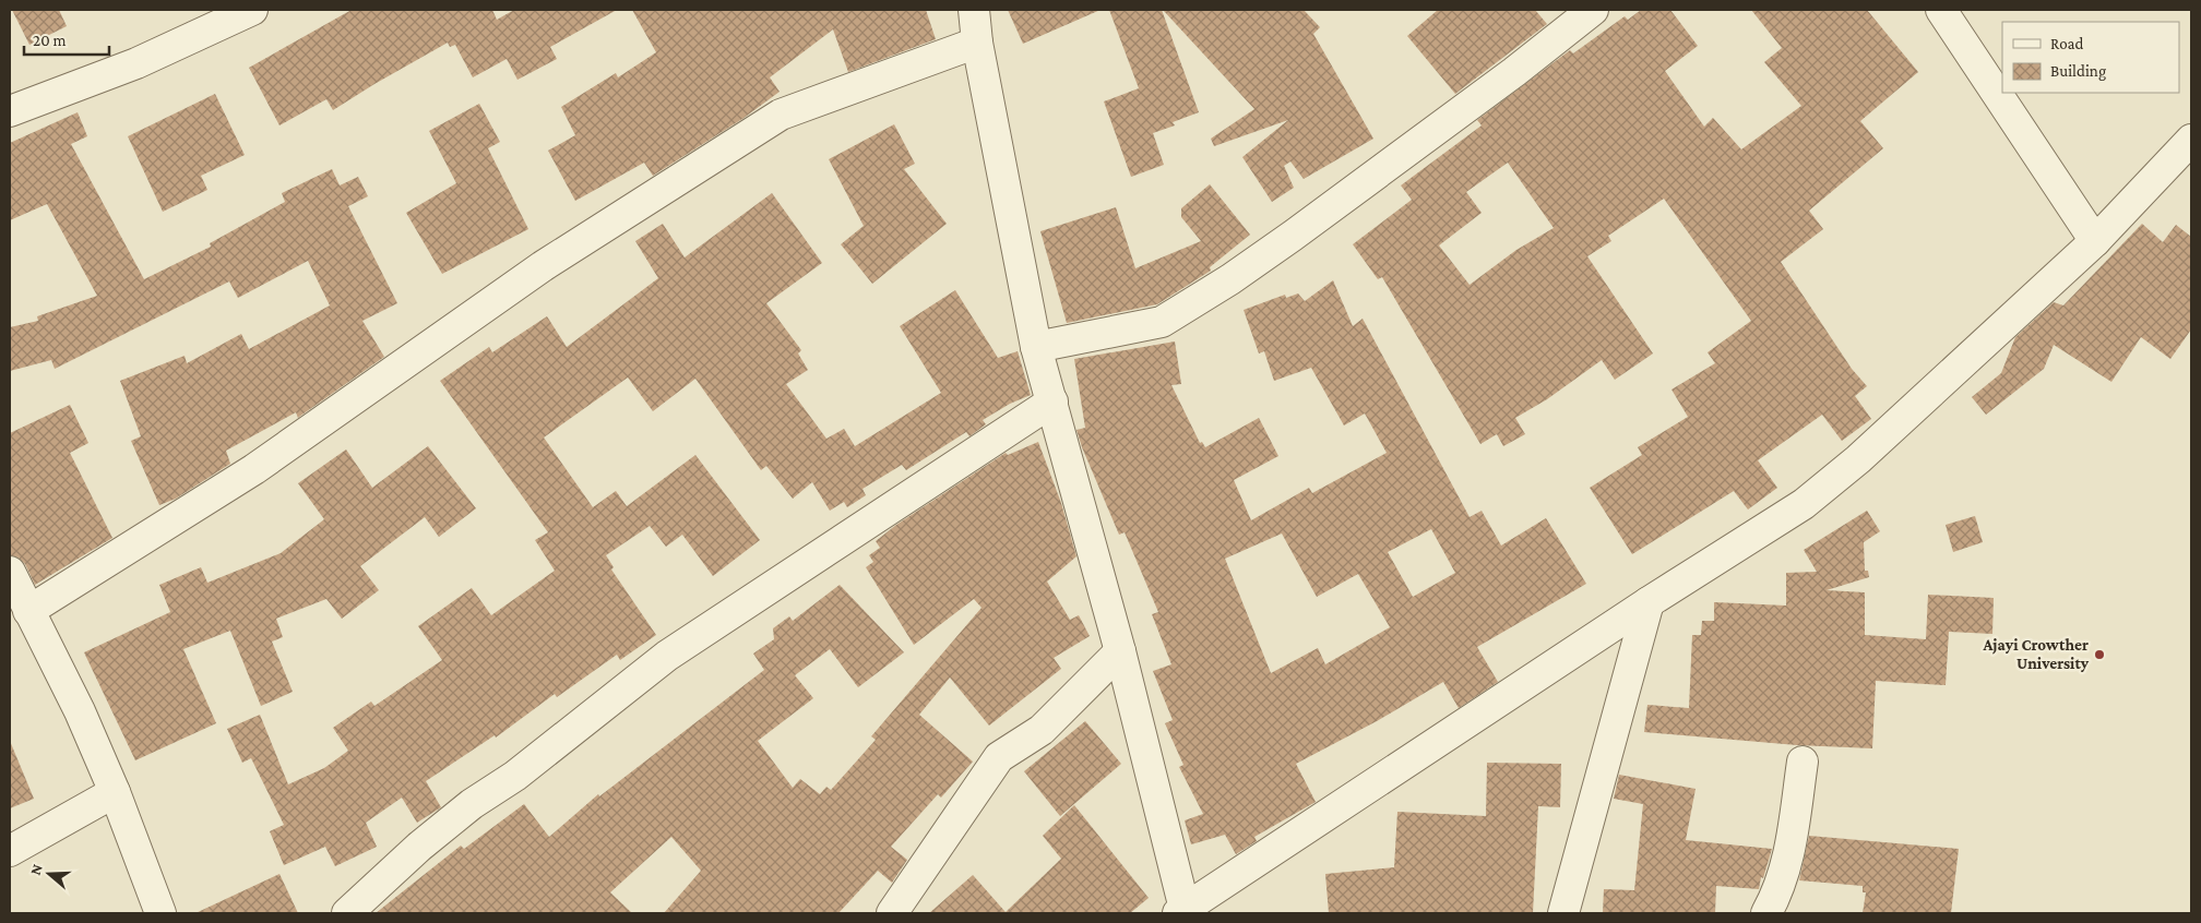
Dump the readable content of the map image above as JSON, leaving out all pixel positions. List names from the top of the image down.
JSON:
{
  "places": ["Ajayi Crowther University"],
  "legend": ["Road", "Building"],
  "scale_bar": "20 m",
  "north": "left"
}
